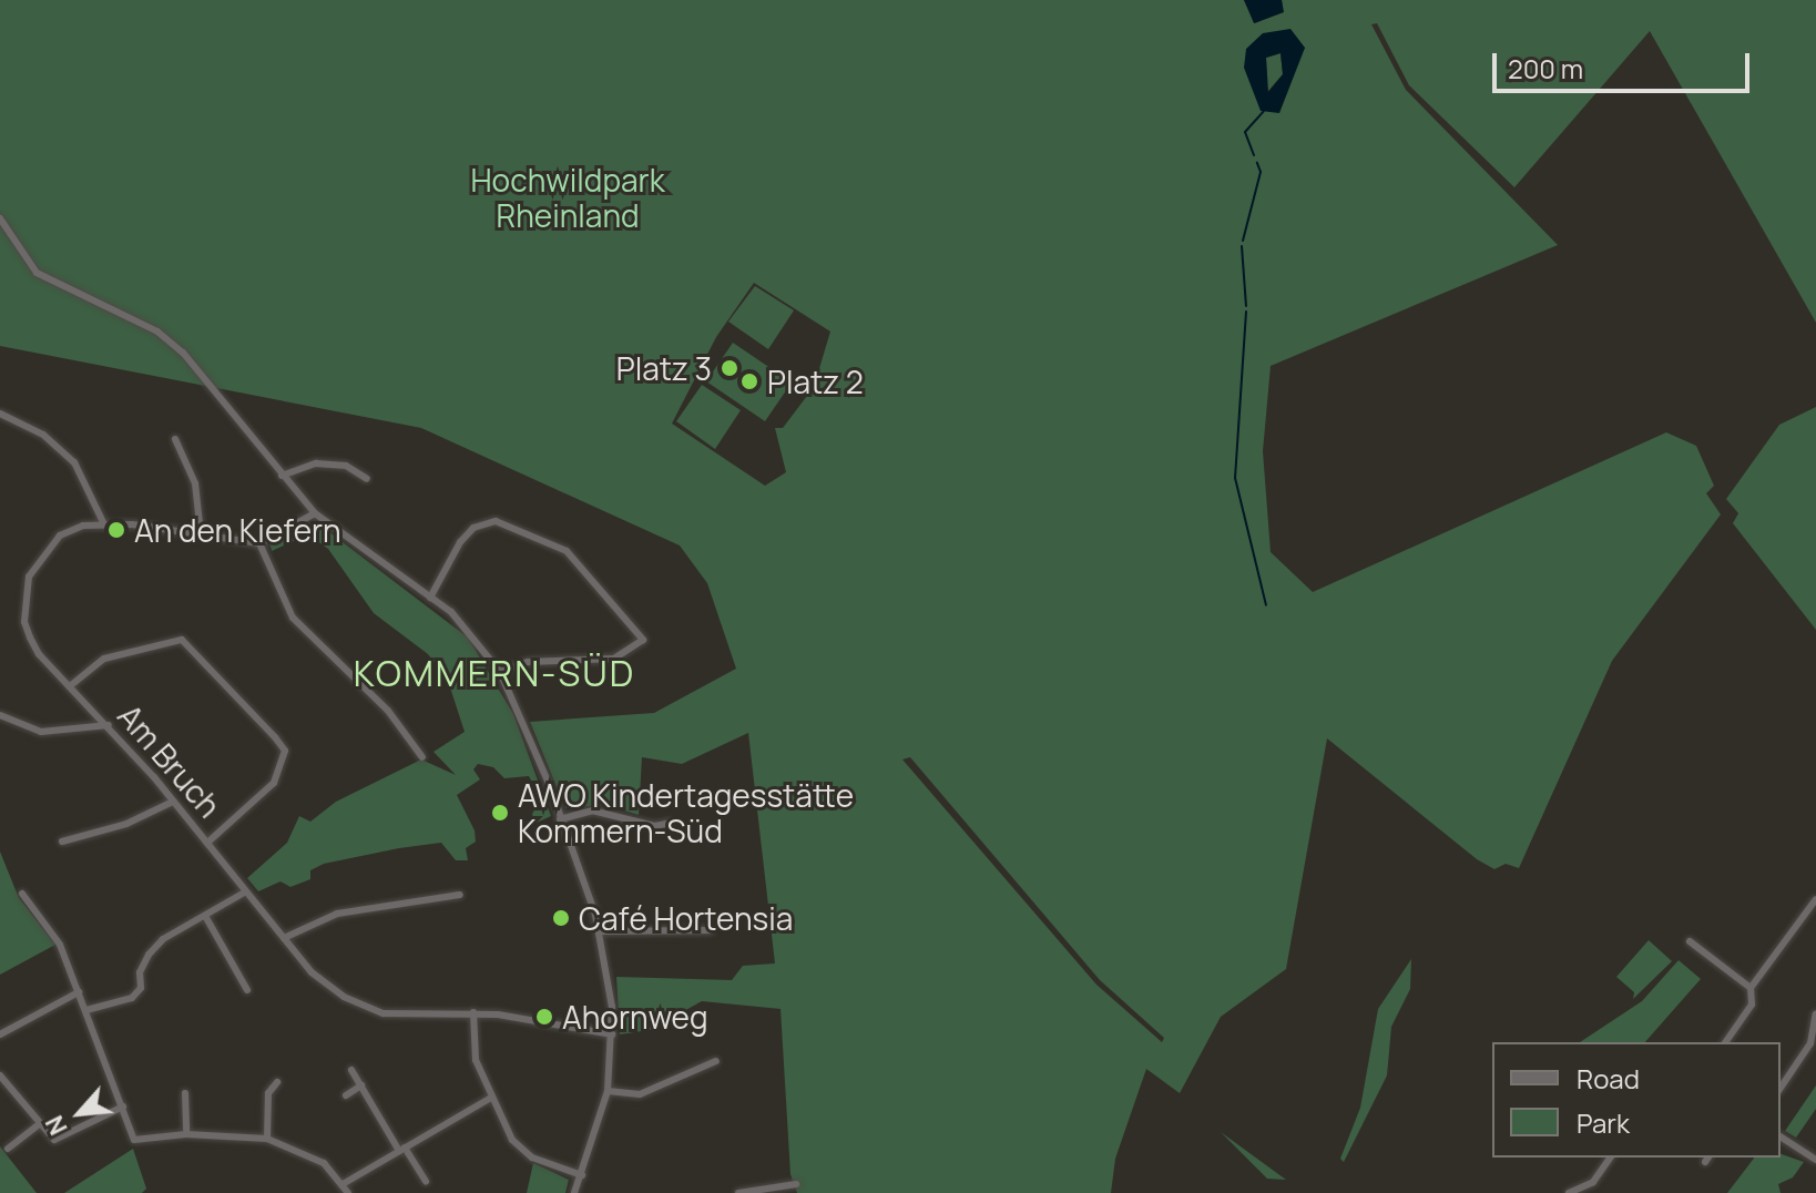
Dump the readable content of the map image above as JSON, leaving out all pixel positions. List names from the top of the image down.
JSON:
{
  "streets": {
    "street": ["Am Bruch"]
  },
  "districts": ["KOMMERN-SÜD"],
  "parks": ["Hochwildpark Rheinland"],
  "places": [
    "Platz 3",
    "Platz 2",
    "An den Kiefern",
    "AWO Kindertagesstätte Kommern-Süd",
    "Café Hortensia",
    "Ahornweg"
  ],
  "legend": ["Road", "Park"],
  "scale_bar": "200 m",
  "north": "bottom left"
}
